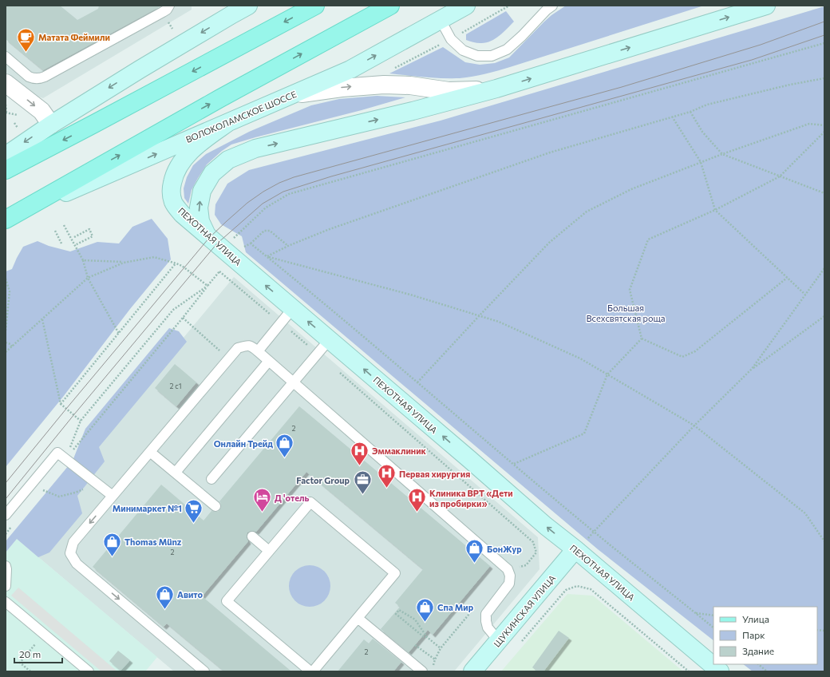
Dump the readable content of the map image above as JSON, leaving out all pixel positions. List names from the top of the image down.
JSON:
{
  "streets": {
    "main road": ["ВОЛОКОЛАМСКОЕ ШОССЕ", "ПЕХОТНАЯ УЛИЦА", "ЩУКИНСКАЯ УЛИЦА"]
  },
  "crossings": [
    ["ВОЛОКОЛАМСКОЕ ШОССЕ", "ПЕХОТНАЯ УЛИЦА"],
    ["ПЕХОТНАЯ УЛИЦА", "ЩУКИНСКАЯ УЛИЦА"]
  ],
  "one_way": ["ПЕХОТНАЯ УЛИЦА"],
  "parks": ["Большая Всехсвятская роща"],
  "places": {
    "cafe": ["Матата Феймили"],
    "shop": [
      "Онлайн Трейд",
      "Thomas Münz",
      "БонЖур",
      "Авито",
      "Спа Мир"
    ],
    "hospital": ["Эммаклиник", "Первая хирургия", "Клиника ВРТ «Дети из пробирки»"],
    "office": ["Factor Group"],
    "hotel": ["Д 'отель"],
    "supermarket": ["Минимаркет №1"]
  },
  "house_numbers": [
    "2 с1",
    "2",
    "2",
    "2"
  ],
  "legend": ["Улица", "Парк", "Здание"],
  "scale_bar": "20 m"
}
